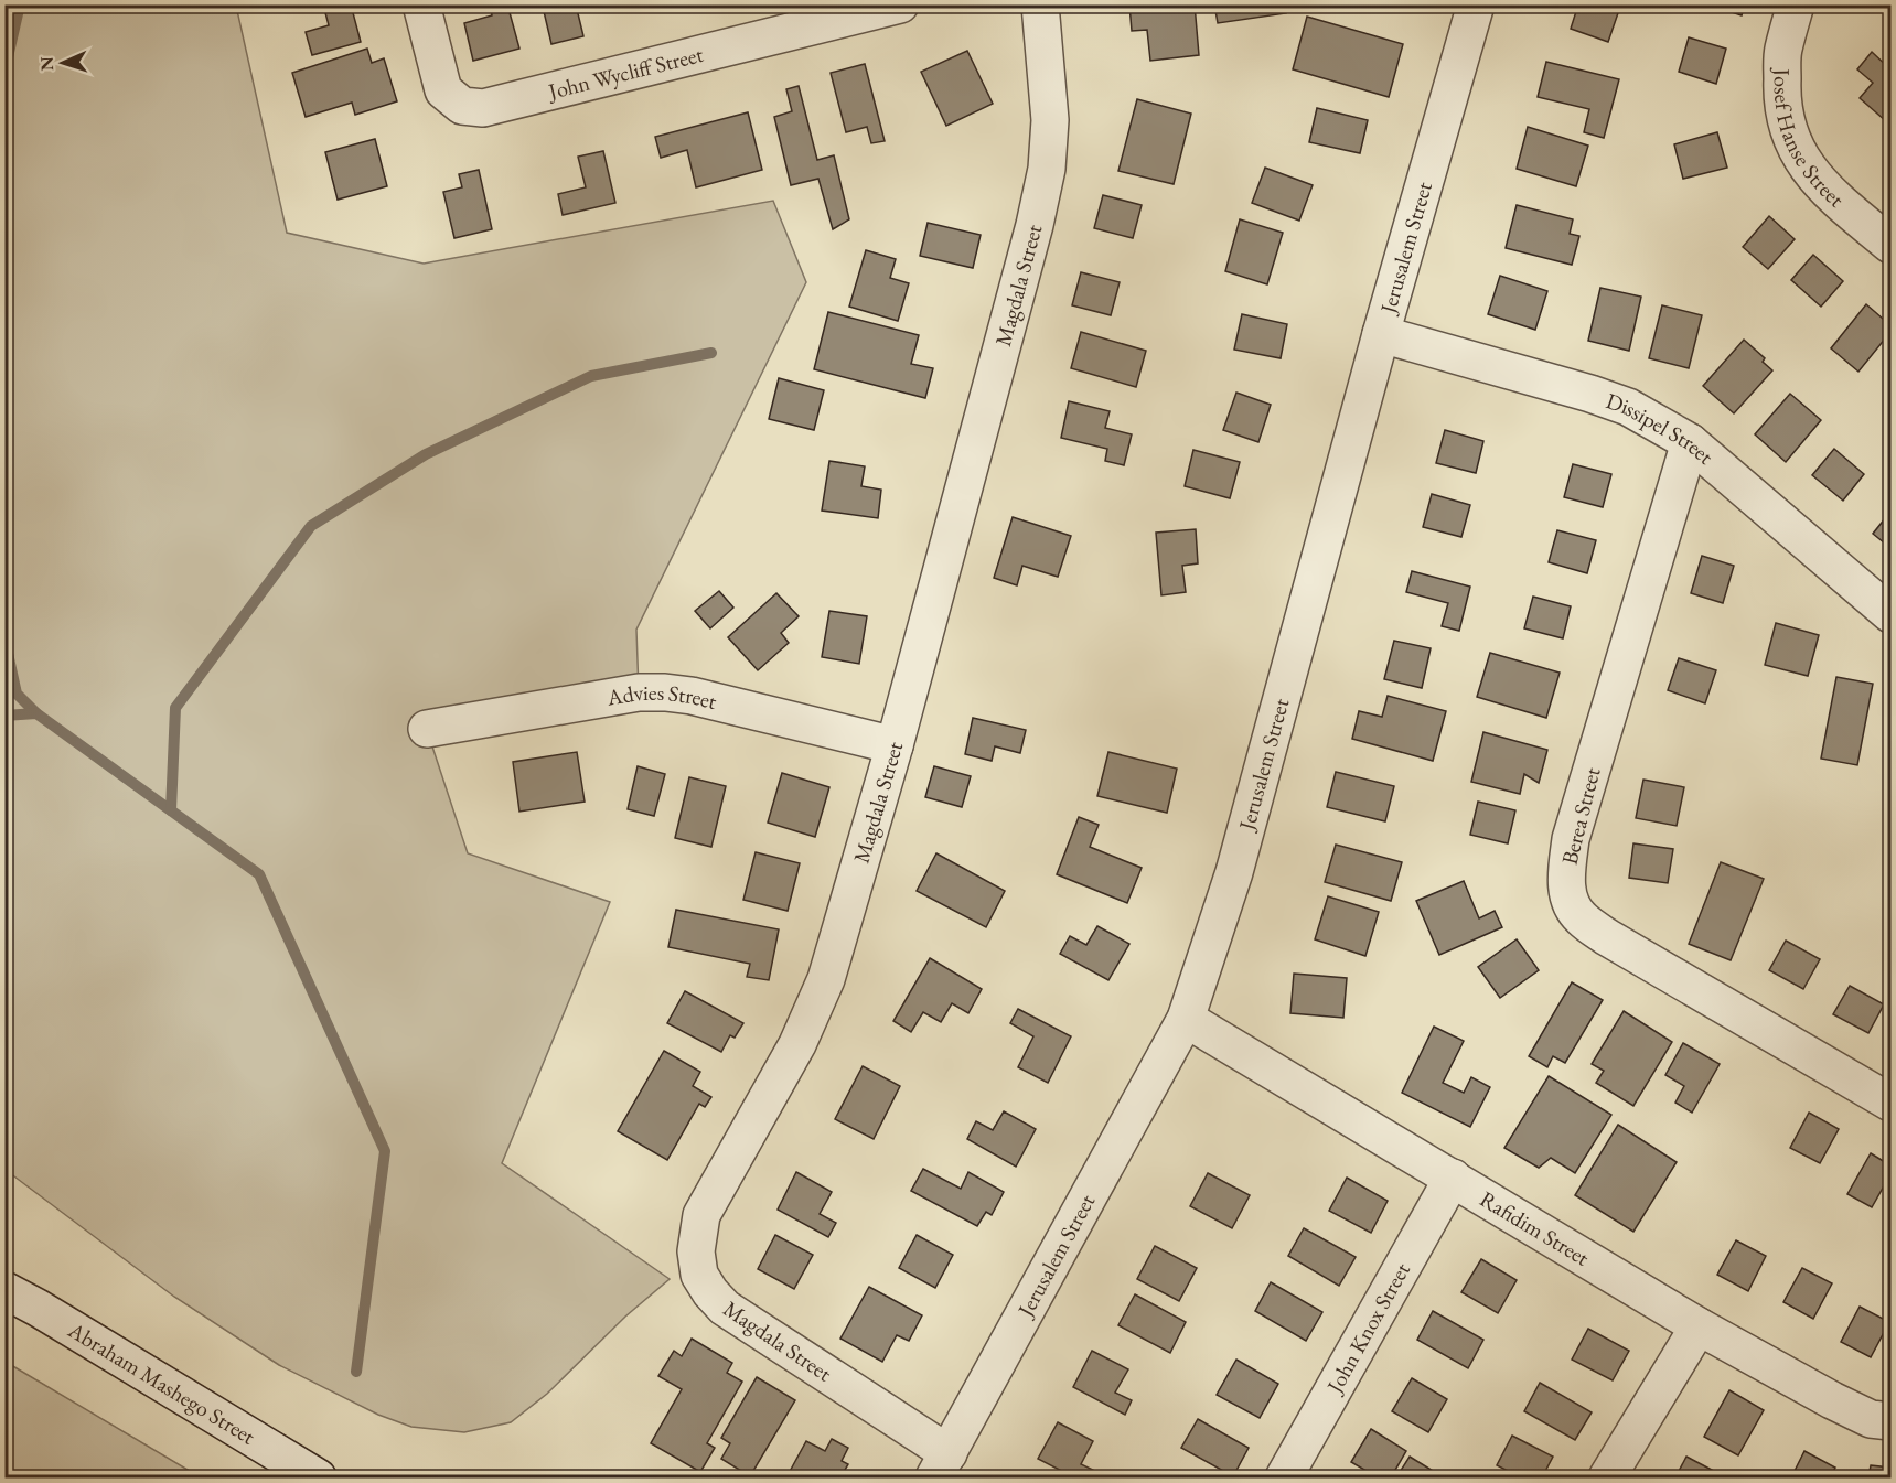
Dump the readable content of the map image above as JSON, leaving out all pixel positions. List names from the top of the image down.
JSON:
{
  "streets": {
    "street": [
      "John Wycliff Street",
      "Josef Hanse Street",
      "Jerusalem Street",
      "Magdala Street",
      "Dissipel Street",
      "Advies Street",
      "Berea Street",
      "Rafidim Street",
      "John Knox Street",
      "Abraham Mashego Street"
    ]
  },
  "crossings": [
    ["Jerusalem Street", "Magdala Street"],
    ["Jerusalem Street", "Dissipel Street"],
    ["Jerusalem Street", "Rafidim Street"],
    ["Magdala Street", "Advies Street"],
    ["Dissipel Street", "Berea Street"],
    ["Rafidim Street", "John Knox Street"]
  ],
  "north": "left"
}
